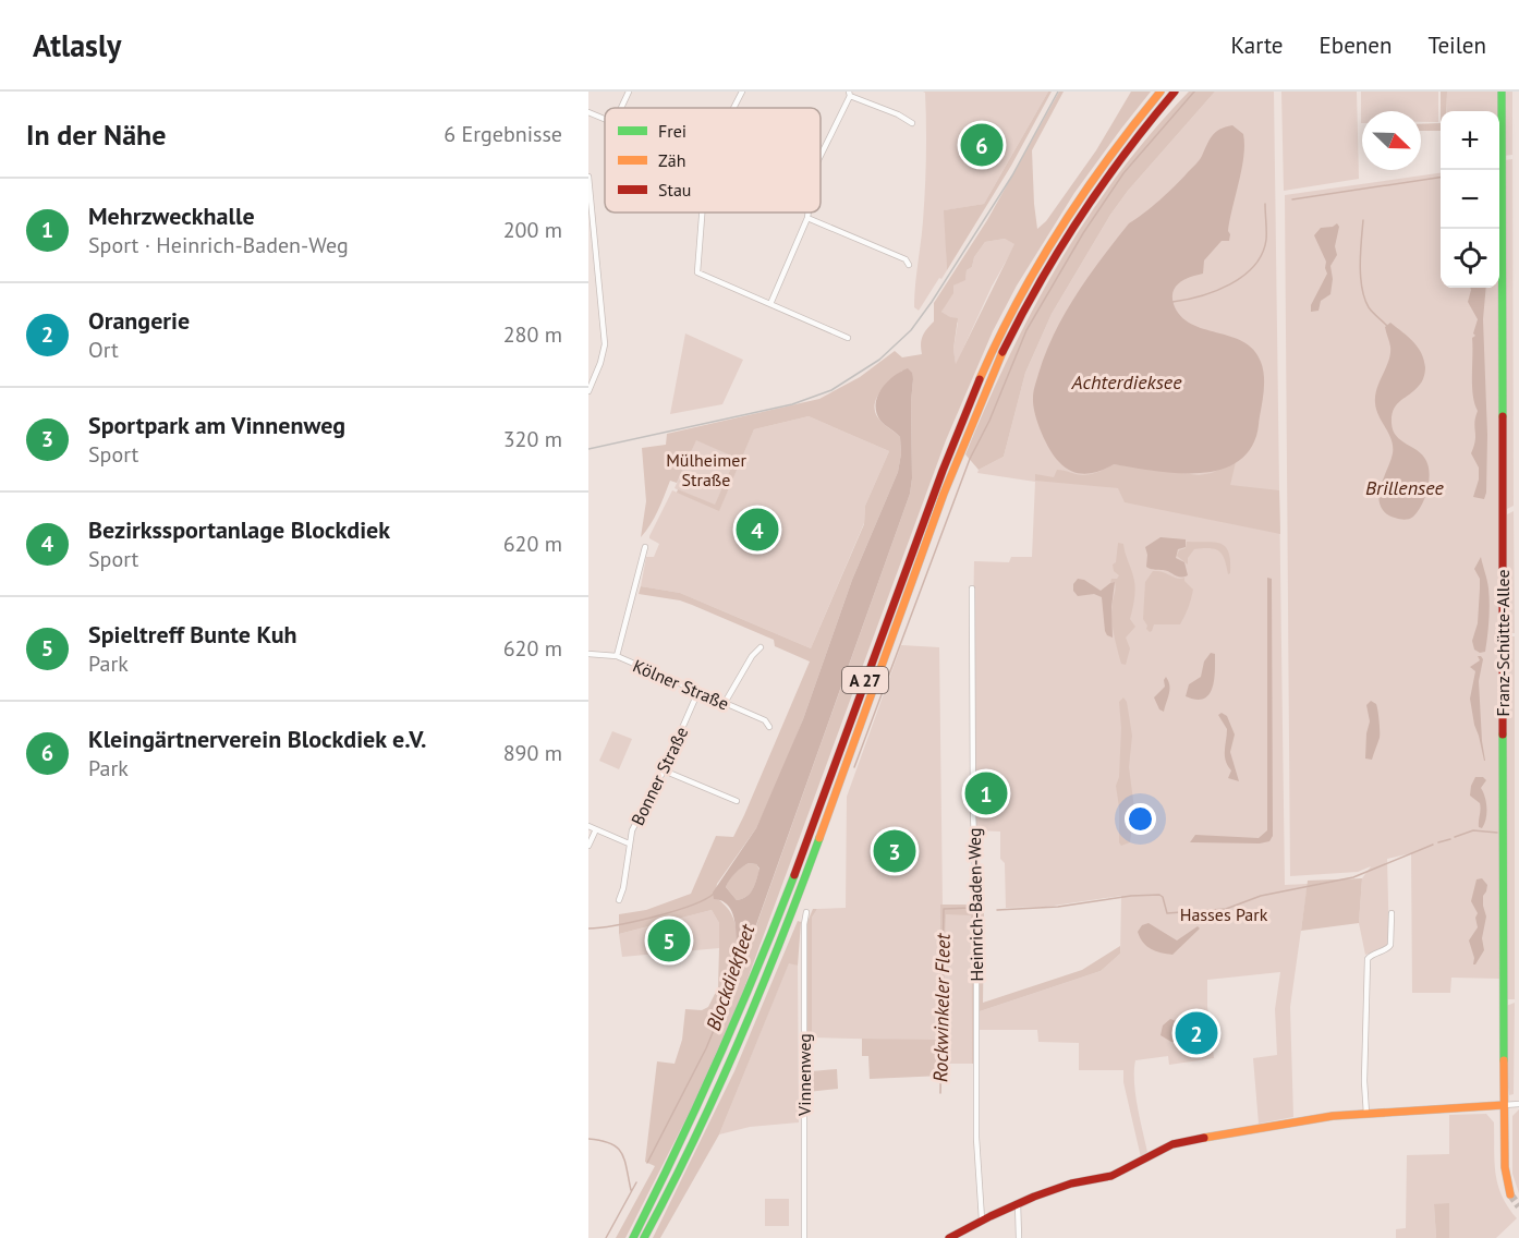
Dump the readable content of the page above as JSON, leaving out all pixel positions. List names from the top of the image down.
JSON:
{
  "streets": {
    "main road": ["Franz-Schütte-Allee", "A 27"],
    "street": [
      "Kölner Straße",
      "Bonner Straße",
      "Heinrich-Baden-Weg",
      "Vinnenweg"
    ]
  },
  "crossings": [
    ["Kölner Straße", "Bonner Straße"]
  ],
  "water": [
    "Achterdieksee",
    "Brillensee",
    "Blockdiekfleet",
    "Rockwinkeler Fleet"
  ],
  "parks": ["Mülheimer Straße", "Hasses Park"],
  "legend": ["Frei", "Zäh", "Stau"],
  "north": "bottom right",
  "page": {
    "header": "Atlasly",
    "nav": ["Karte", "Ebenen", "Teilen"],
    "heading": ["In der Nähe", "6 Ergebnisse"],
    "map_buttons": ["+", "−"],
    "pins": [
      "6",
      "4",
      "1",
      "3",
      "5",
      "2"
    ],
    "list": [
      {
        "mark": "1",
        "name": "Mehrzweckhalle",
        "note": "Sport · Heinrich-Baden-Weg",
        "value": "200 m"
      },
      {
        "mark": "2",
        "name": "Orangerie",
        "note": "Ort",
        "value": "280 m"
      },
      {
        "mark": "3",
        "name": "Sportpark am Vinnenweg",
        "note": "Sport",
        "value": "320 m"
      },
      {
        "mark": "4",
        "name": "Bezirkssportanlage Blockdiek",
        "note": "Sport",
        "value": "620 m"
      },
      {
        "mark": "5",
        "name": "Spieltreff Bunte Kuh",
        "note": "Park",
        "value": "620 m"
      },
      {
        "mark": "6",
        "name": "Kleingärtnerverein Blockdiek e.V.",
        "note": "Park",
        "value": "890 m"
      }
    ]
  }
}
